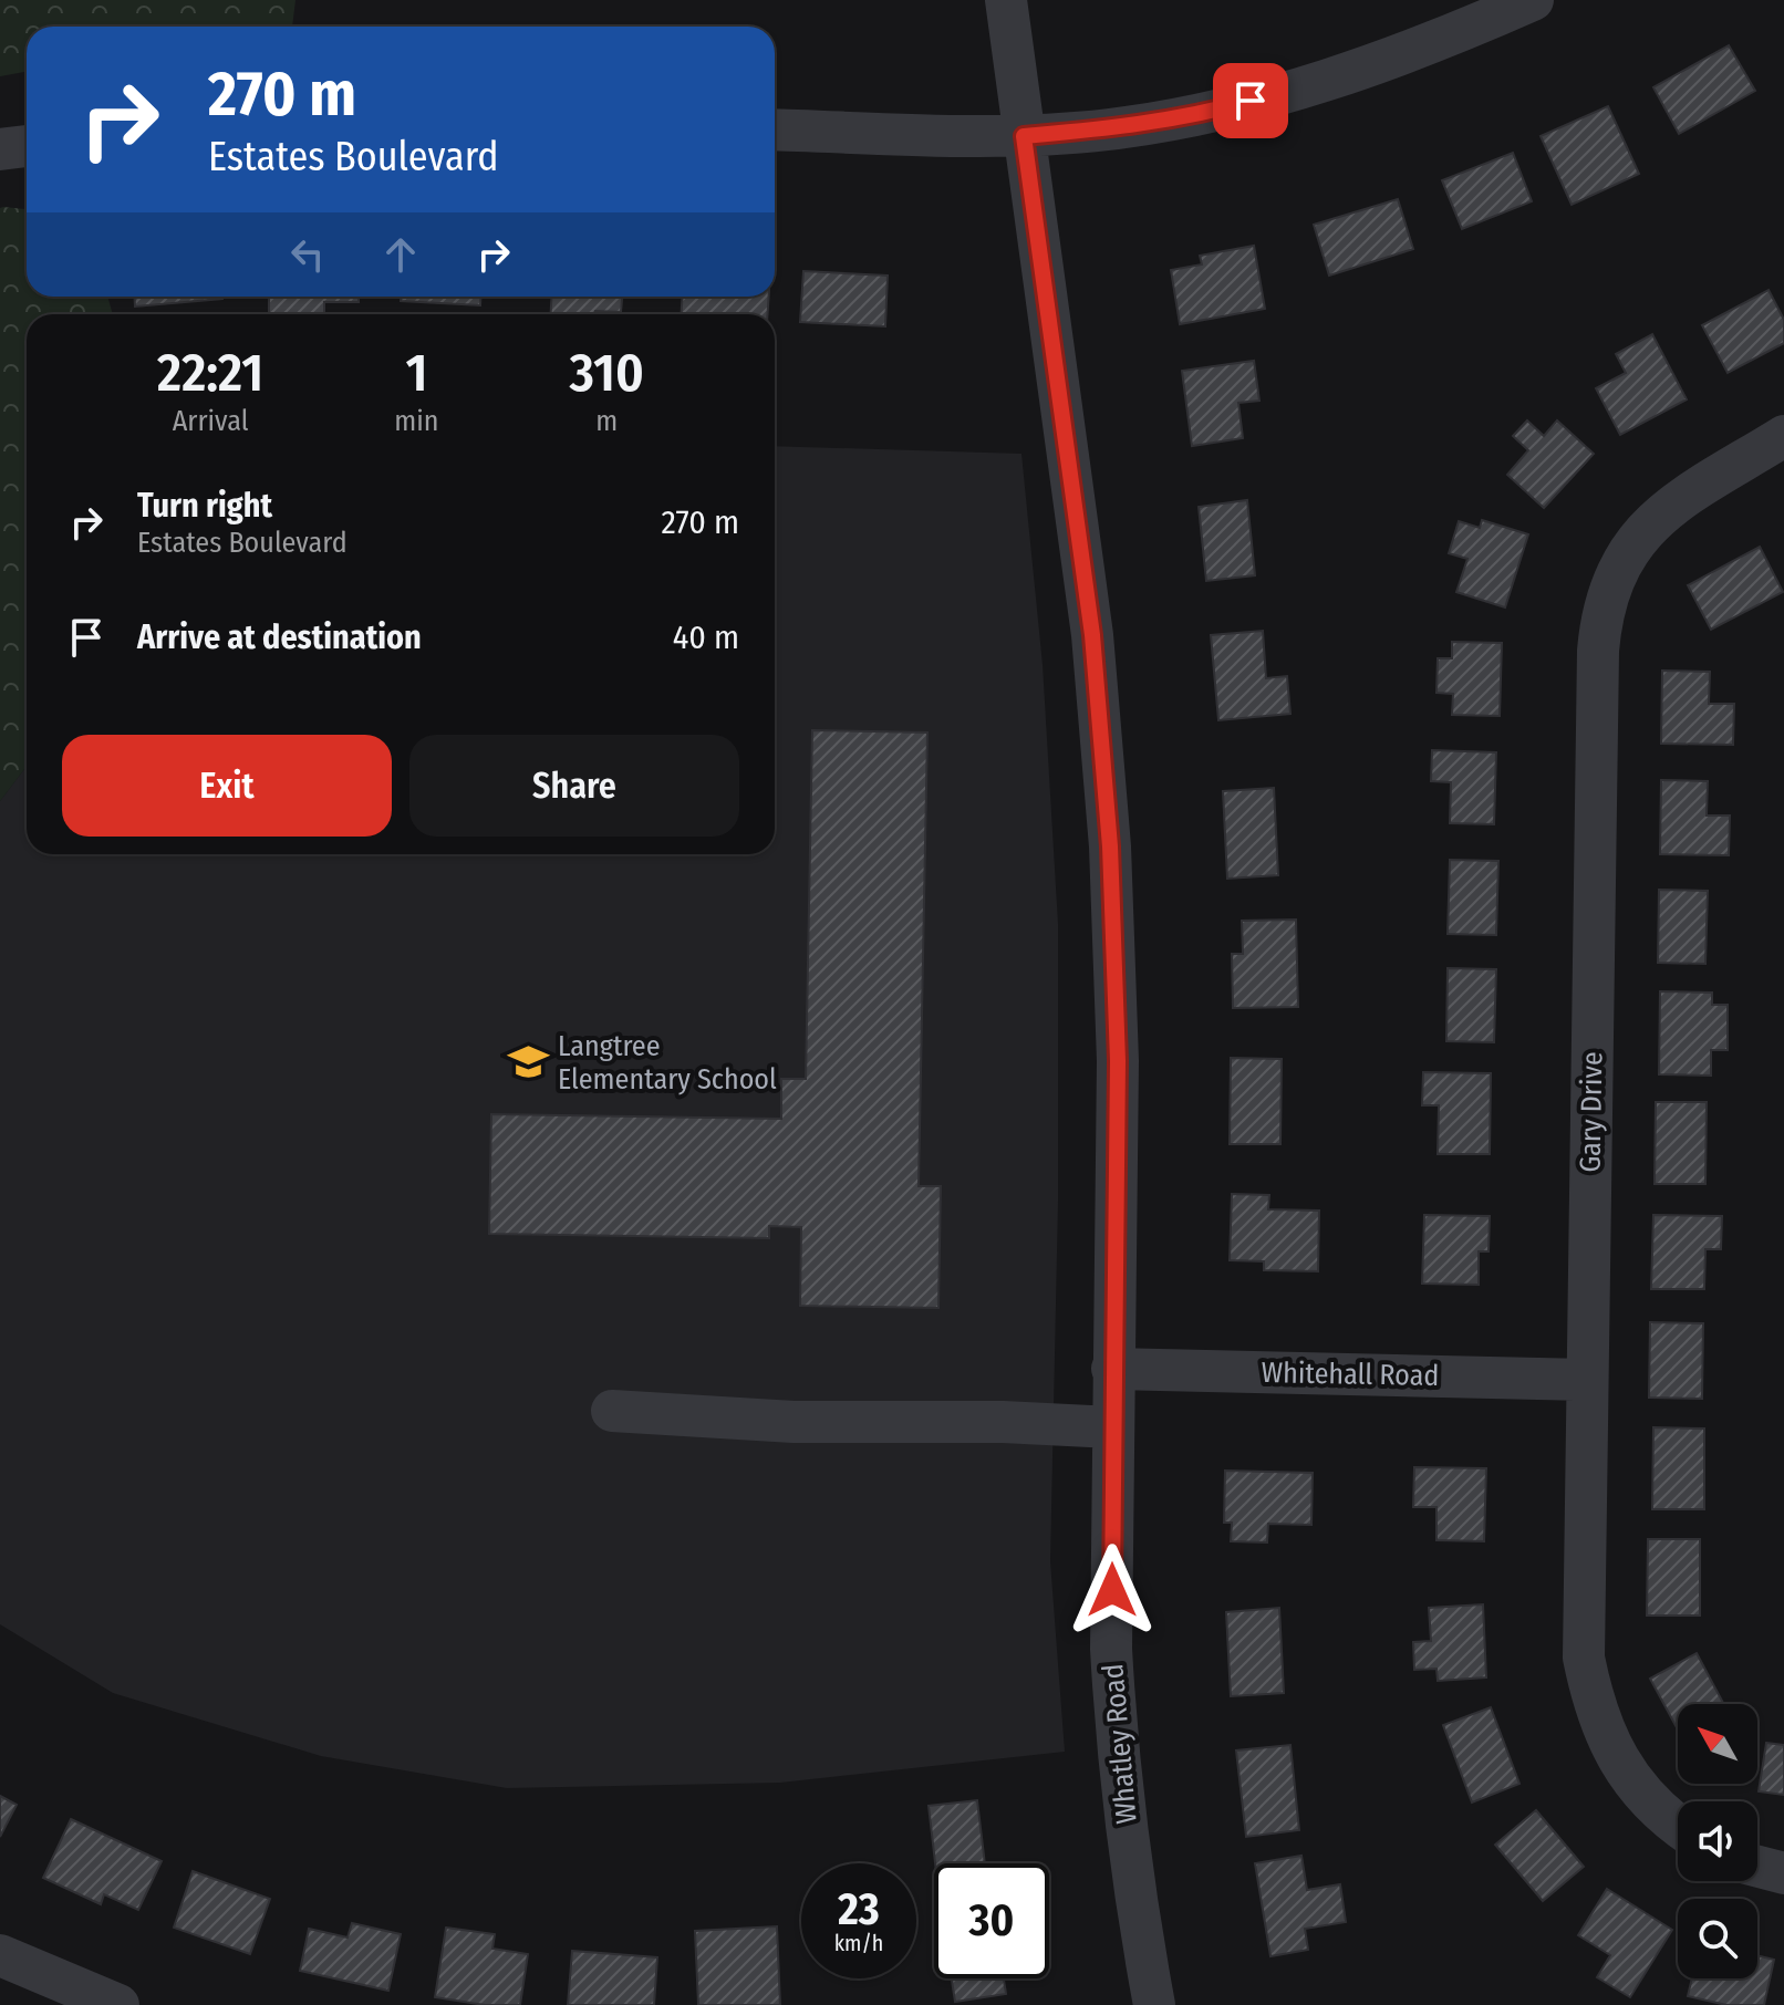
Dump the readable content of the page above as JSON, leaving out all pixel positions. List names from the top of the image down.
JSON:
{
  "streets": {
    "street": ["Gary Drive", "Whitehall Road", "Whatley Road"]
  },
  "crossings": [
    ["Gary Drive", "Whitehall Road"],
    ["Whitehall Road", "Whatley Road"]
  ],
  "places": {
    "school or university": ["Langtree Elementary School"]
  },
  "north": "top left",
  "page": {
    "turn": ["270 m", "Estates Boulevard"],
    "eta": [
      "22:21",
      "Arrival",
      "1",
      "min",
      "310",
      "m"
    ],
    "list": [
      {
        "name": "Turn right",
        "note": "Estates Boulevard",
        "value": "270 m"
      },
      {
        "name": "Arrive at destination",
        "value": "40 m"
      }
    ],
    "buttons": ["Exit", "Share"],
    "speed": "23 km/h",
    "limit": "30"
  }
}
